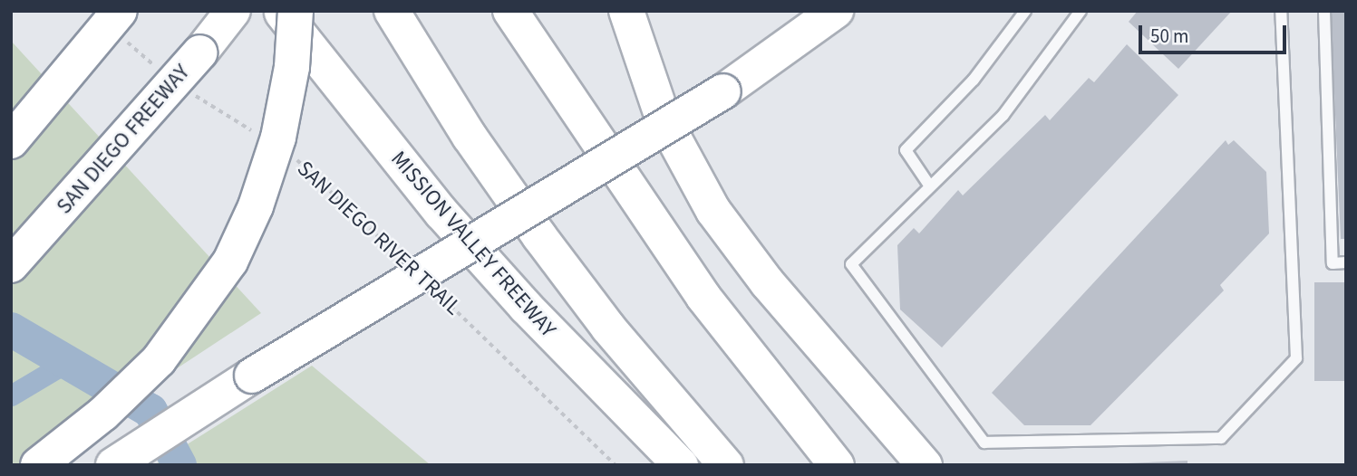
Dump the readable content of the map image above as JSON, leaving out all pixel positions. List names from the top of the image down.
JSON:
{
  "streets": {
    "highway": ["SAN DIEGO FREEWAY", "MISSION VALLEY FREEWAY"],
    "path": ["SAN DIEGO RIVER TRAIL"]
  },
  "scale_bar": "50 m"
}
